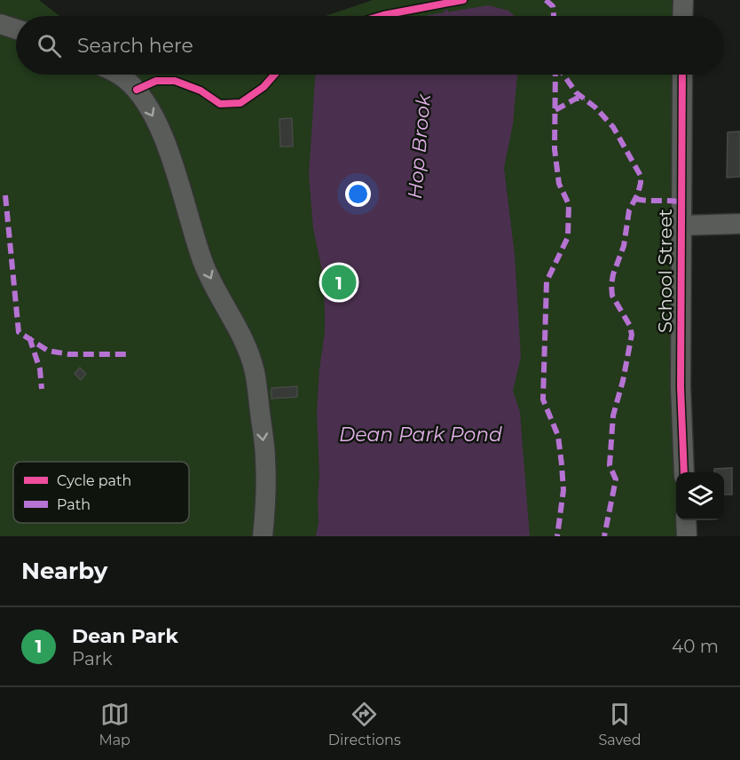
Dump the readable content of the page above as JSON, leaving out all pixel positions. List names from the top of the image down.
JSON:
{
  "streets": {
    "street": ["School Street"]
  },
  "water": ["Hop Brook", "Dean Park Pond"],
  "legend": ["Cycle path", "Path"],
  "page": {
    "search": "Search here",
    "pins": "1",
    "heading": "Nearby",
    "list": [
      {
        "mark": "1",
        "name": "Dean Park",
        "note": "Park",
        "value": "40 m"
      }
    ],
    "nav": ["Map", "Directions", "Saved"]
  }
}
